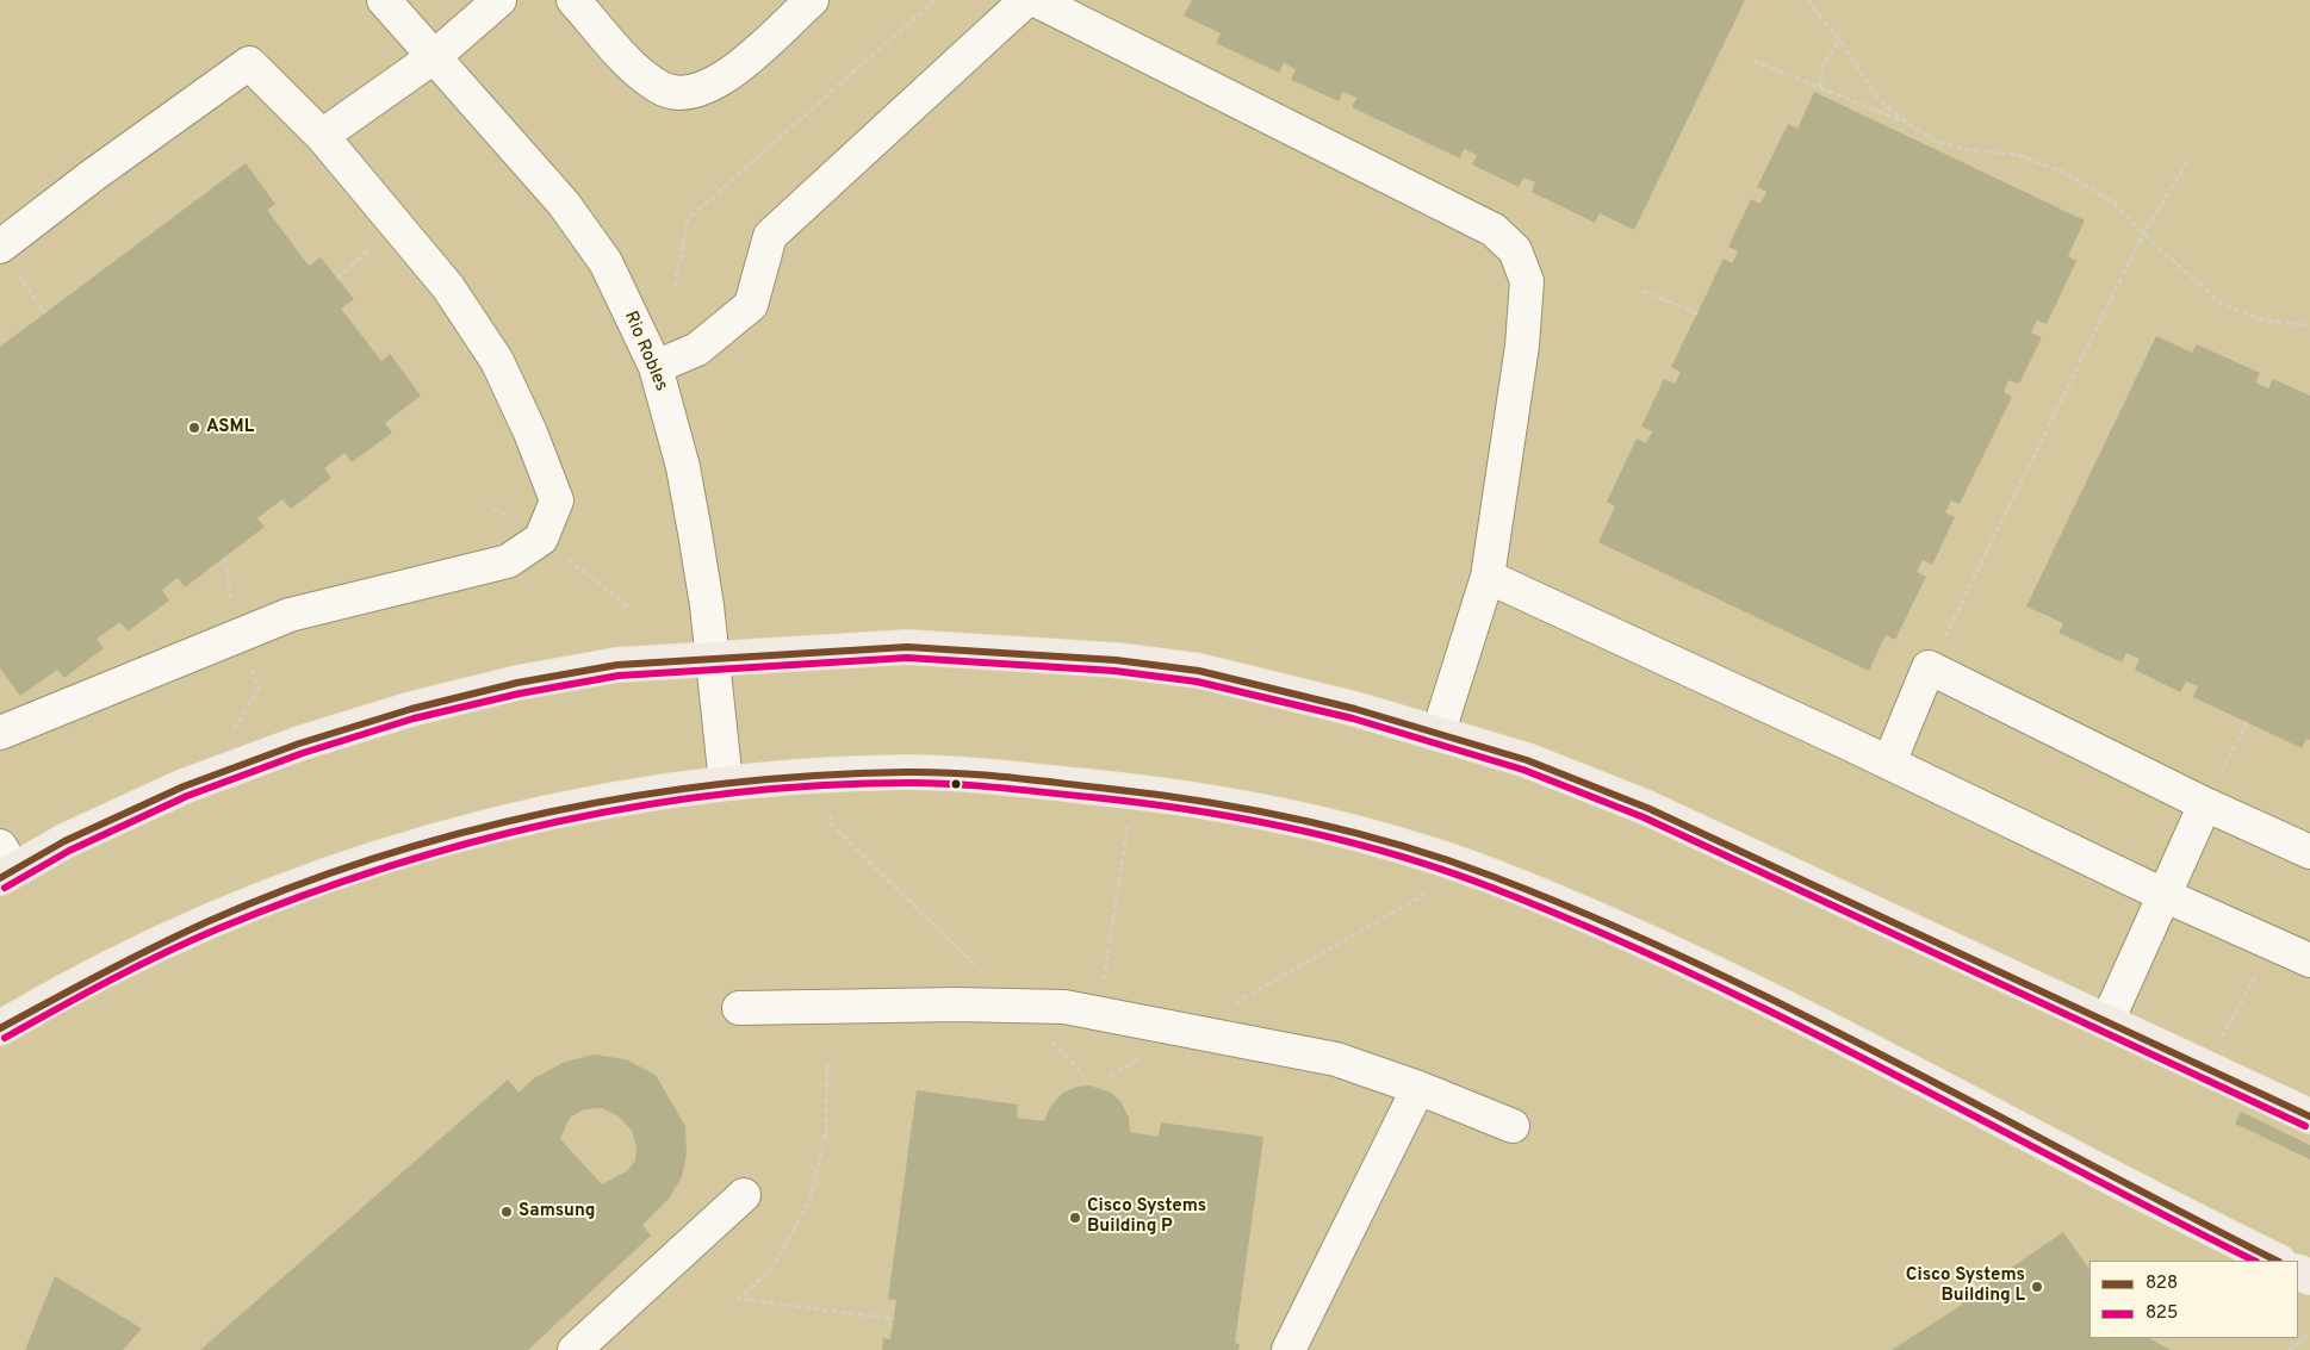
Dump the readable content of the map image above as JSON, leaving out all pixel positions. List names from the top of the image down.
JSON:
{
  "streets": {
    "street": ["Rio Robles"]
  },
  "places": [
    "ASML",
    "Samsung",
    "Cisco Systems Building P",
    "Cisco Systems Building L"
  ],
  "lines": ["transit line 828", "transit line 825"],
  "legend": ["828", "825"]
}
